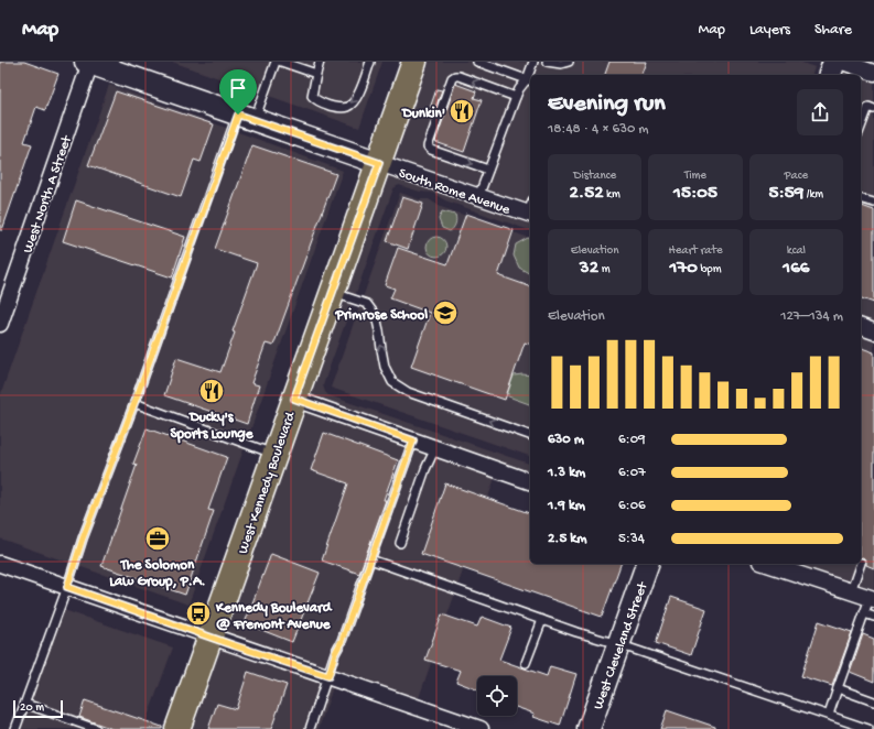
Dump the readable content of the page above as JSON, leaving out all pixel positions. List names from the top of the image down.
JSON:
{
  "streets": {
    "main road": ["West Kennedy Boulevard"],
    "street": ["South Rome Avenue", "West North A Street", "West Cleveland Street"]
  },
  "crossings": [
    ["South Rome Avenue", "West Kennedy Boulevard"]
  ],
  "places": {
    "restaurant": ["Dunkin'", "Ducky's Sports Lounge"],
    "school or university": ["Primrose School"],
    "office": ["The Solomon Law Group, P.A."],
    "bus stop": ["Kennedy Boulevard @ Fremont Avenue"]
  },
  "scale_bar": "20 m",
  "page": {
    "header": "Map",
    "nav": ["Map", "Layers", "Share"],
    "heading": ["Evening run", "18:48 · 4 × 630 m"],
    "stats": [
      ["Distance", "2.52 km"],
      ["Time", "15:05"],
      ["Pace", "5:59 /km"],
      ["Elevation", "32 m"],
      ["Heart rate", "170 bpm"],
      ["kcal", "166"]
    ],
    "chart": ["Elevation", "127–134 m"],
    "list": [
      {
        "name": "630 m",
        "note": "6:09"
      },
      {
        "name": "1.3 km",
        "note": "6:07"
      },
      {
        "name": "1.9 km",
        "note": "6:06"
      },
      {
        "name": "2.5 km",
        "note": "5:34"
      }
    ],
    "scale": "20 m"
  }
}
